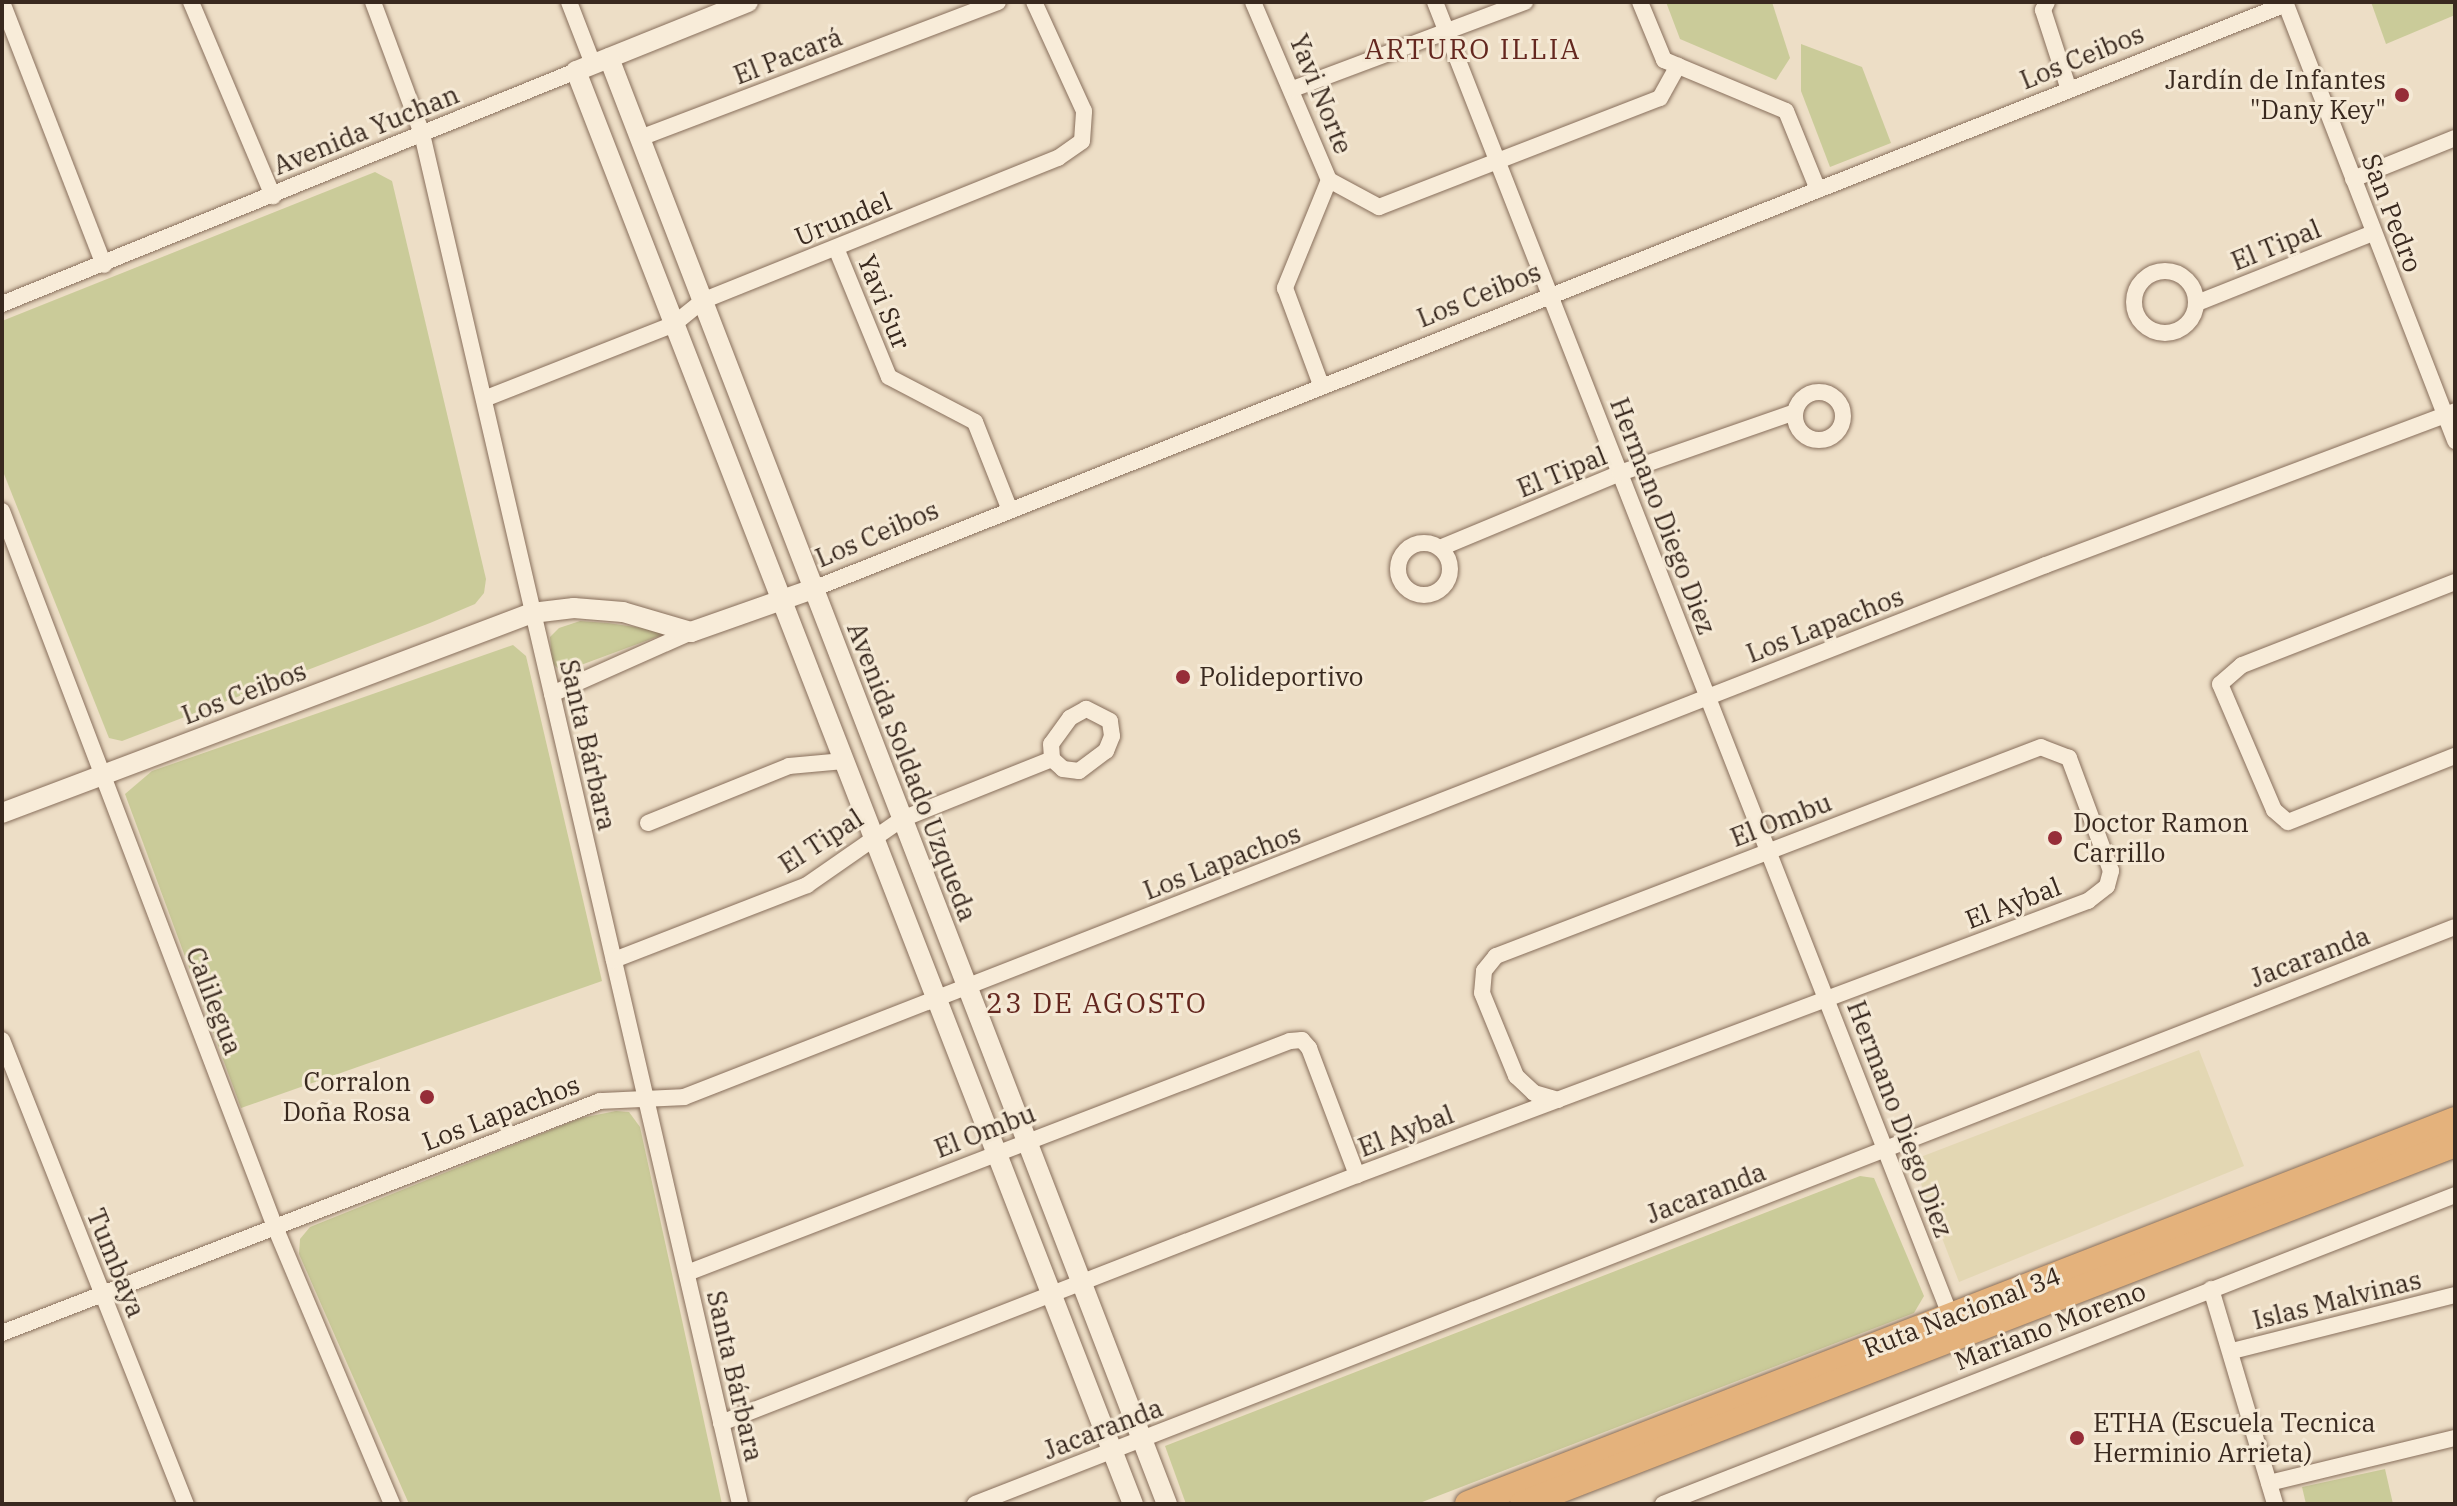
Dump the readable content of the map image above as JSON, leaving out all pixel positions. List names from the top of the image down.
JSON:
{
  "streets": {
    "highway": ["Ruta Nacional 34"],
    "street": [
      "El Pacará",
      "Los Ceibos",
      "Yavi Norte",
      "Avenida Yuchan",
      "San Pedro",
      "Urundel",
      "El Tipal",
      "Yavi Sur",
      "Hermano Diego Diez",
      "Los Lapachos",
      "Santa Bárbara",
      "Avenida Soldado Uzqueda",
      "El Ombu",
      "El Aybal",
      "Jacaranda",
      "Calilegua",
      "Tumbaya",
      "Islas Malvinas",
      "Mariano Moreno"
    ]
  },
  "crossings": [
    ["El Pacará", "Avenida Soldado Uzqueda"],
    ["Los Ceibos", "Yavi Norte"],
    ["Los Ceibos", "San Pedro"],
    ["Los Ceibos", "Yavi Sur"],
    ["Los Ceibos", "Hermano Diego Diez"],
    ["Los Ceibos", "Santa Bárbara"],
    ["Los Ceibos", "Avenida Soldado Uzqueda"],
    ["Los Ceibos", "Calilegua"],
    ["Avenida Yuchan", "Santa Bárbara"],
    ["Avenida Yuchan", "Avenida Soldado Uzqueda"],
    ["San Pedro", "El Tipal"],
    ["San Pedro", "Los Lapachos"],
    ["Urundel", "Yavi Sur"],
    ["Urundel", "Santa Bárbara"],
    ["Urundel", "Avenida Soldado Uzqueda"],
    ["El Tipal", "Hermano Diego Diez"],
    ["El Tipal", "Santa Bárbara"],
    ["El Tipal", "Avenida Soldado Uzqueda"],
    ["Hermano Diego Diez", "Los Lapachos"],
    ["Hermano Diego Diez", "El Ombu"],
    ["Hermano Diego Diez", "El Aybal"],
    ["Hermano Diego Diez", "Jacaranda"],
    ["Hermano Diego Diez", "Ruta Nacional 34"],
    ["Los Lapachos", "Santa Bárbara"],
    ["Los Lapachos", "Avenida Soldado Uzqueda"],
    ["Los Lapachos", "Calilegua"],
    ["Los Lapachos", "Tumbaya"],
    ["Santa Bárbara", "El Ombu"],
    ["Santa Bárbara", "El Aybal"],
    ["Avenida Soldado Uzqueda", "El Ombu"],
    ["Avenida Soldado Uzqueda", "El Aybal"],
    ["Avenida Soldado Uzqueda", "Jacaranda"],
    ["El Ombu", "El Aybal"]
  ],
  "districts": ["ARTURO ILLIA", "23 DE AGOSTO"],
  "places": [
    "Jardín de Infantes \"Dany Key\"",
    "Polideportivo",
    "Doctor Ramon Carrillo",
    "Corralon Doña Rosa",
    "ETHA (Escuela Tecnica Herminio Arrieta)"
  ]
}
